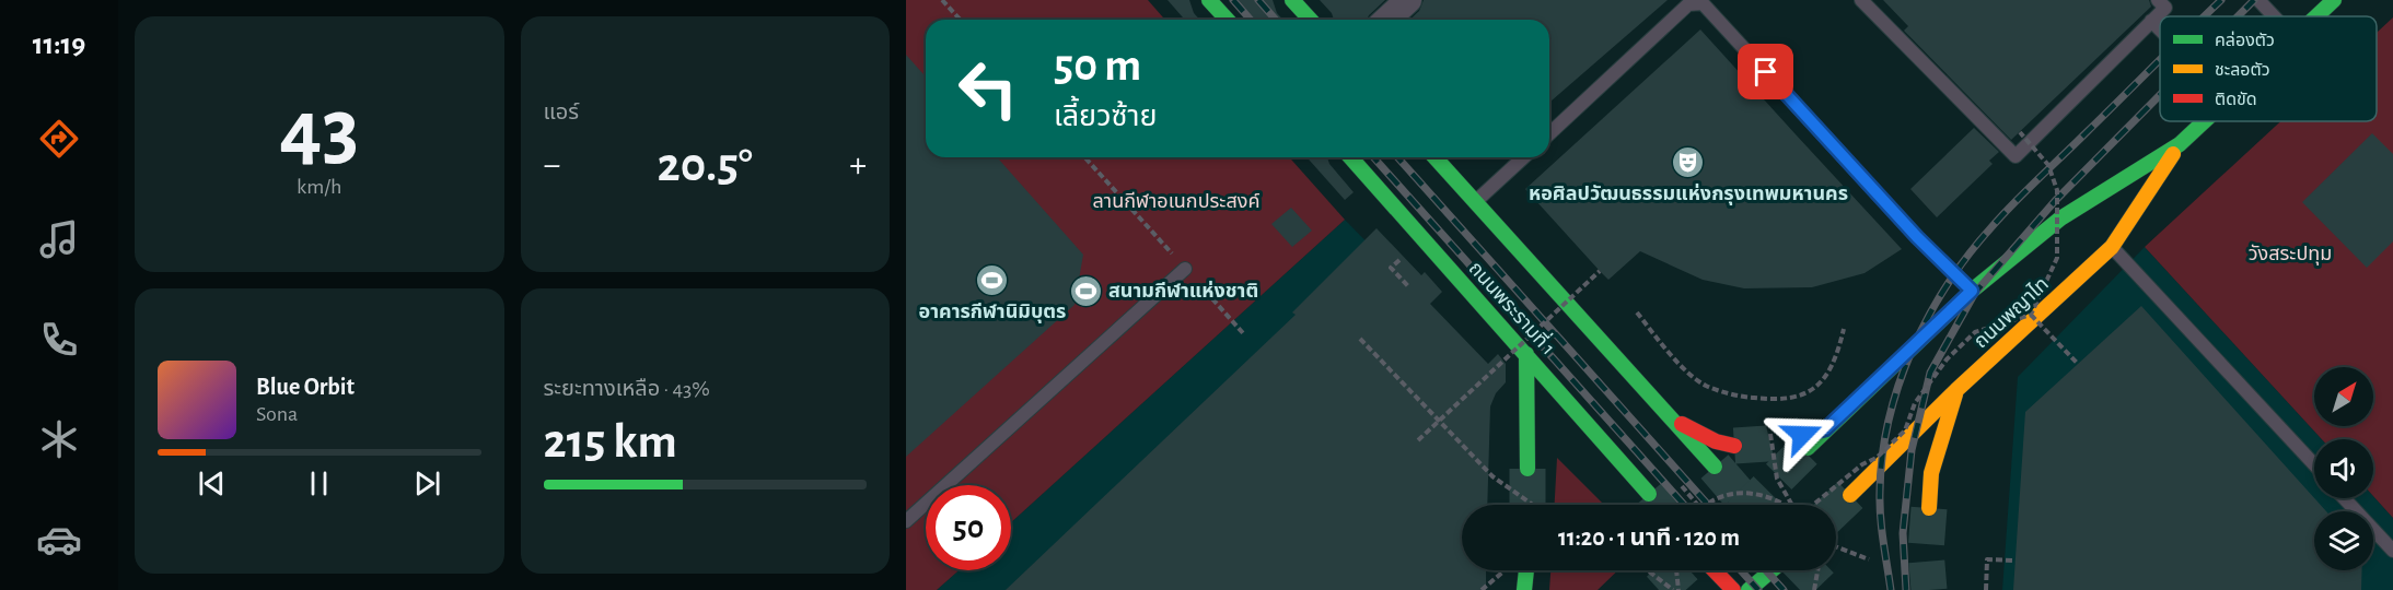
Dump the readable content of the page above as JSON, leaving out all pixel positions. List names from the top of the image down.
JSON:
{
  "streets": {
    "main road": ["ถนนพระรามที่ 1", "ถนนพญาไท"]
  },
  "parks": ["ลานกีฬาอเนกประสงค์", "วังสระปทุม"],
  "places": {
    "theatre": ["หอศิลปวัฒนธรรมแห่งกรุงเทพมหานคร"],
    "sports": ["อาคารกีฬานิมิบุตร", "สนามกีฬาแห่งชาติ"]
  },
  "legend": ["คล่องตัว", "ชะลอตัว", "ติดขัด"],
  "north": "top right",
  "page": {
    "tabs": "11:19",
    "tile": [
      ["43", "km/h"],
      "แอร์",
      ["ระยะทางเหลือ · 43%", "215 km"]
    ],
    "turn": ["50 m", "เลี้ยวซ้าย"],
    "heat": ["−", "20.5°", "+"],
    "song": ["Blue Orbit", "Sona"],
    "limit": "50",
    "trip": "11:20 · 1 นาที · 120 m"
  }
}
